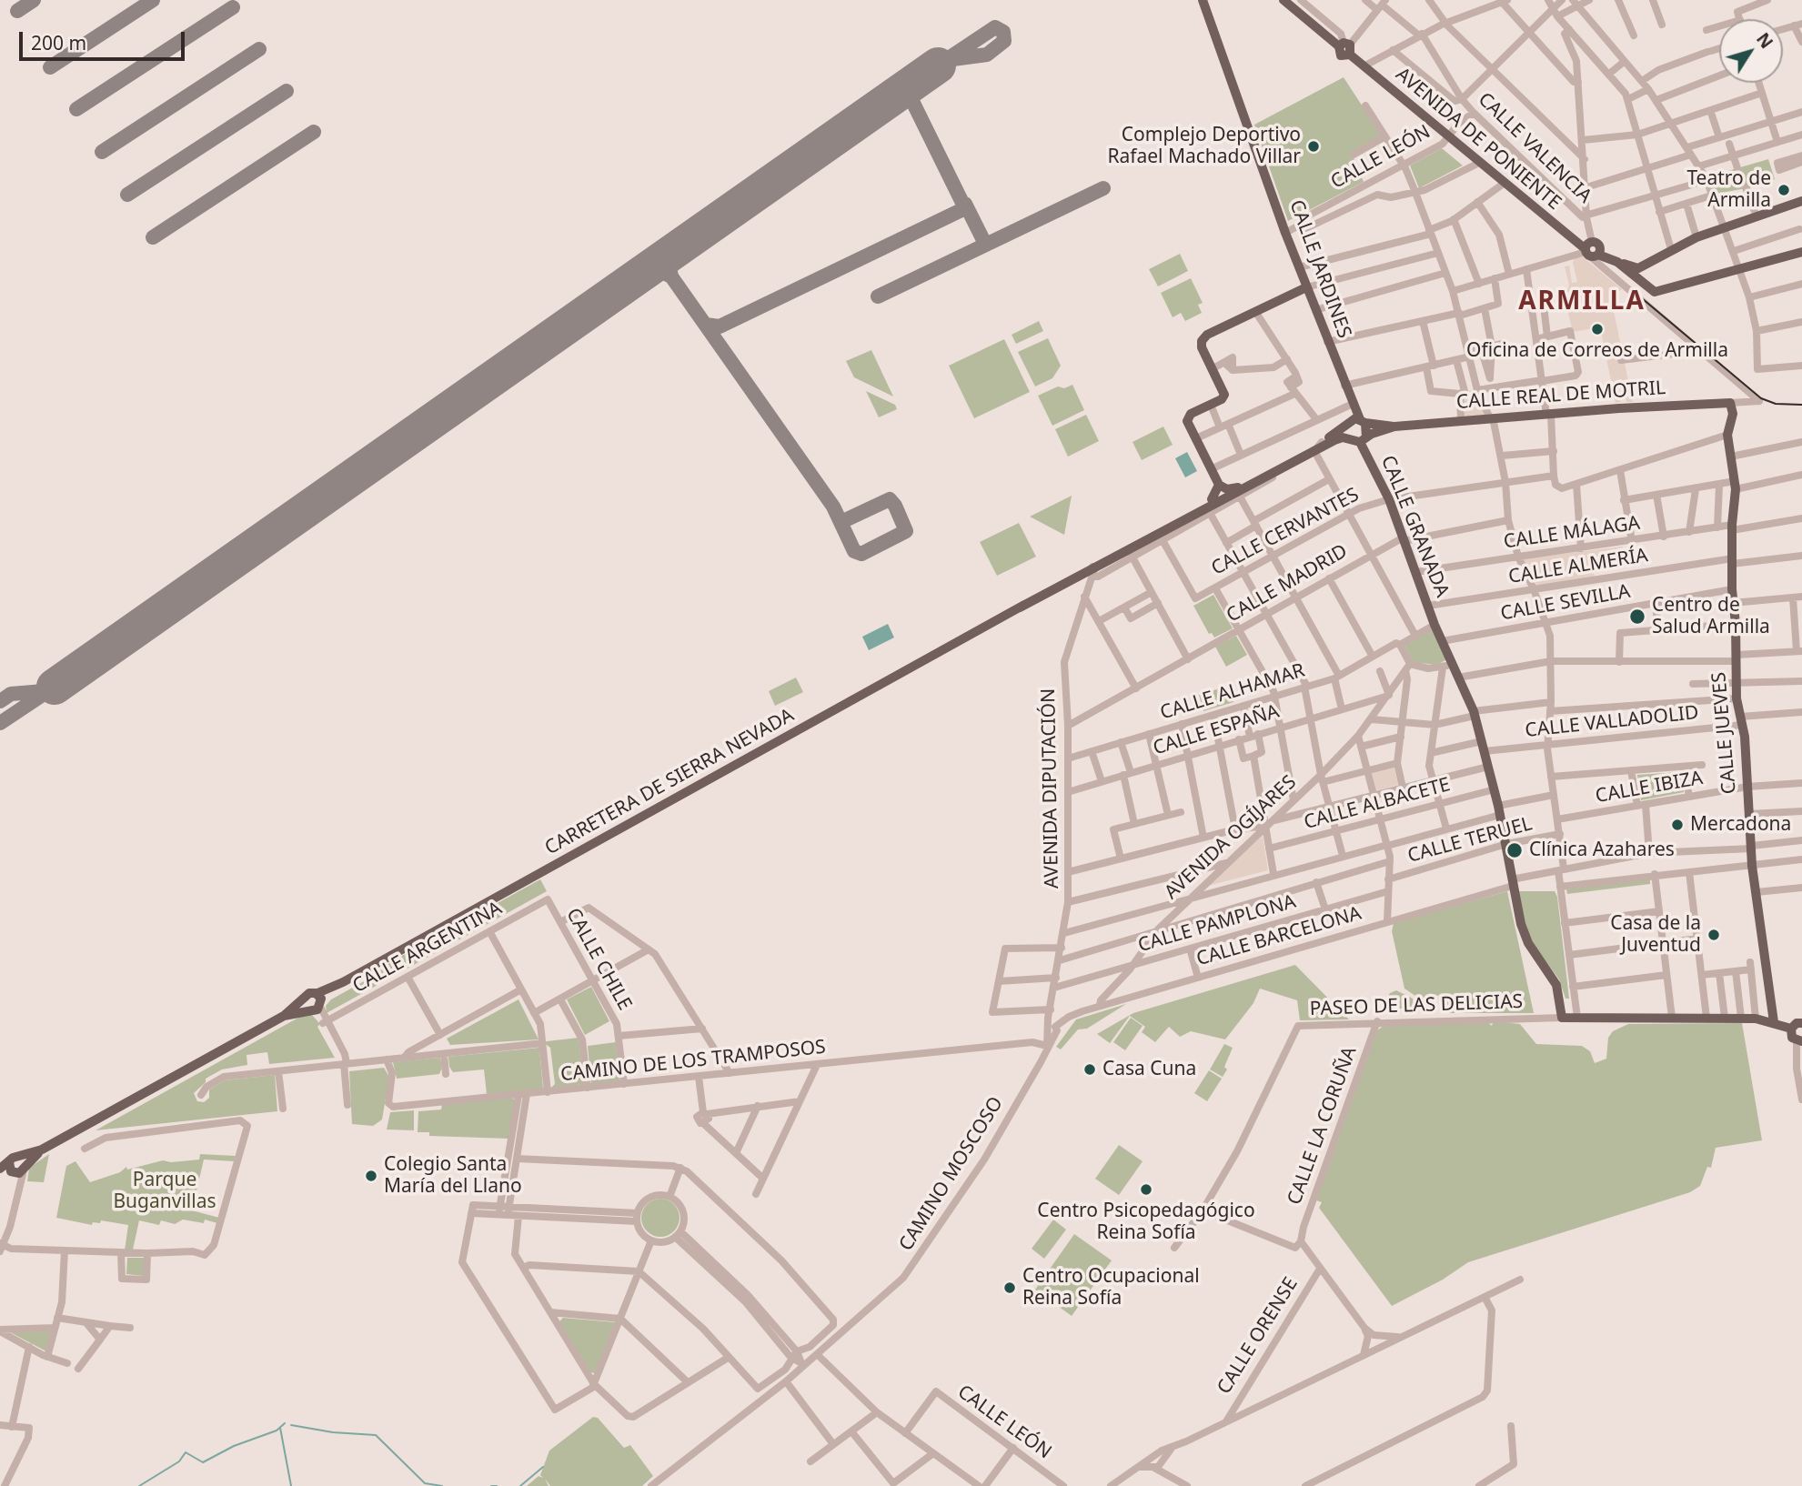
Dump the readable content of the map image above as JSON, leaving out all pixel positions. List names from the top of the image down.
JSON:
{
  "streets": {
    "main road": [
      "AVENIDA DE PONIENTE",
      "CALLE JARDINES",
      "CALLE REAL DE MOTRIL",
      "CALLE GRANADA",
      "CALLE JUEVES",
      "CARRETERA DE SIERRA NEVADA"
    ],
    "street": [
      "CALLE VALENCIA",
      "CALLE LEÓN",
      "CALLE CERVANTES",
      "CALLE MÁLAGA",
      "CALLE ALMERÍA",
      "CALLE MADRID",
      "CALLE SEVILLA",
      "CALLE ALHAMAR",
      "CALLE VALLADOLID",
      "CALLE ESPAÑA",
      "CALLE IBIZA",
      "AVENIDA DIPUTACIÓN",
      "CALLE ALBACETE",
      "AVENIDA OGÍJARES",
      "CALLE TERUEL",
      "CALLE PAMPLONA",
      "CALLE BARCELONA",
      "CALLE ARGENTINA",
      "CALLE CHILE",
      "PASEO DE LAS DELICIAS",
      "CAMINO DE LOS TRAMPOSOS",
      "CALLE LA CORUÑA",
      "CAMINO MOSCOSO",
      "CALLE ORENSE"
    ]
  },
  "crossings": [
    ["AVENIDA DE PONIENTE", "CALLE LEÓN"],
    ["AVENIDA DE PONIENTE", "CALLE REAL DE MOTRIL"],
    ["AVENIDA DE PONIENTE", "CALLE JUEVES"],
    ["CALLE VALENCIA", "CALLE LEÓN"],
    ["CALLE LEÓN", "CALLE JARDINES"],
    ["CALLE JARDINES", "CALLE REAL DE MOTRIL"],
    ["CALLE REAL DE MOTRIL", "CALLE GRANADA"],
    ["CALLE REAL DE MOTRIL", "CALLE JUEVES"],
    ["CALLE GRANADA", "CALLE CERVANTES"],
    ["CALLE GRANADA", "CALLE MÁLAGA"],
    ["CALLE GRANADA", "CALLE ALMERÍA"],
    ["CALLE GRANADA", "CALLE MADRID"],
    ["CALLE GRANADA", "CALLE SEVILLA"],
    ["CALLE GRANADA", "CALLE ALHAMAR"],
    ["CALLE GRANADA", "CALLE VALLADOLID"],
    ["CALLE GRANADA", "CALLE ALBACETE"],
    ["CALLE GRANADA", "CALLE TERUEL"],
    ["CALLE GRANADA", "CALLE BARCELONA"],
    ["CALLE GRANADA", "PASEO DE LAS DELICIAS"],
    ["CALLE MÁLAGA", "CALLE JUEVES"],
    ["CALLE ALMERÍA", "CALLE JUEVES"],
    ["CALLE MADRID", "AVENIDA DIPUTACIÓN"],
    ["CALLE SEVILLA", "CALLE JUEVES"],
    ["CALLE ALHAMAR", "AVENIDA DIPUTACIÓN"],
    ["CALLE VALLADOLID", "CALLE JUEVES"],
    ["CALLE ESPAÑA", "AVENIDA DIPUTACIÓN"],
    ["CALLE ESPAÑA", "AVENIDA OGÍJARES"],
    ["CALLE JUEVES", "CALLE IBIZA"],
    ["CALLE JUEVES", "CALLE BARCELONA"],
    ["CARRETERA DE SIERRA NEVADA", "AVENIDA DIPUTACIÓN"],
    ["AVENIDA DIPUTACIÓN", "CALLE PAMPLONA"],
    ["AVENIDA DIPUTACIÓN", "CALLE BARCELONA"],
    ["AVENIDA DIPUTACIÓN", "CAMINO MOSCOSO"],
    ["AVENIDA OGÍJARES", "CALLE PAMPLONA"],
    ["AVENIDA OGÍJARES", "CALLE BARCELONA"],
    ["CALLE BARCELONA", "CAMINO MOSCOSO"],
    ["CALLE ARGENTINA", "CALLE CHILE"],
    ["CALLE CHILE", "CAMINO DE LOS TRAMPOSOS"],
    ["PASEO DE LAS DELICIAS", "CALLE LA CORUÑA"],
    ["CAMINO DE LOS TRAMPOSOS", "CAMINO MOSCOSO"]
  ],
  "districts": ["ARMILLA"],
  "parks": ["Parque Buganvillas"],
  "places": [
    "Complejo Deportivo Rafael Machado Villar",
    "Teatro de Armilla",
    "Oficina de Correos de Armilla",
    "Centro de Salud Armilla",
    "Mercadona",
    "Clínica Azahares",
    "Casa de la Juventud",
    "Casa Cuna",
    "Colegio Santa María del Llano",
    "Centro Psicopedagógico Reina Sofía",
    "Centro Ocupacional Reina Sofía"
  ],
  "scale_bar": "200 m",
  "north": "top right"
}
